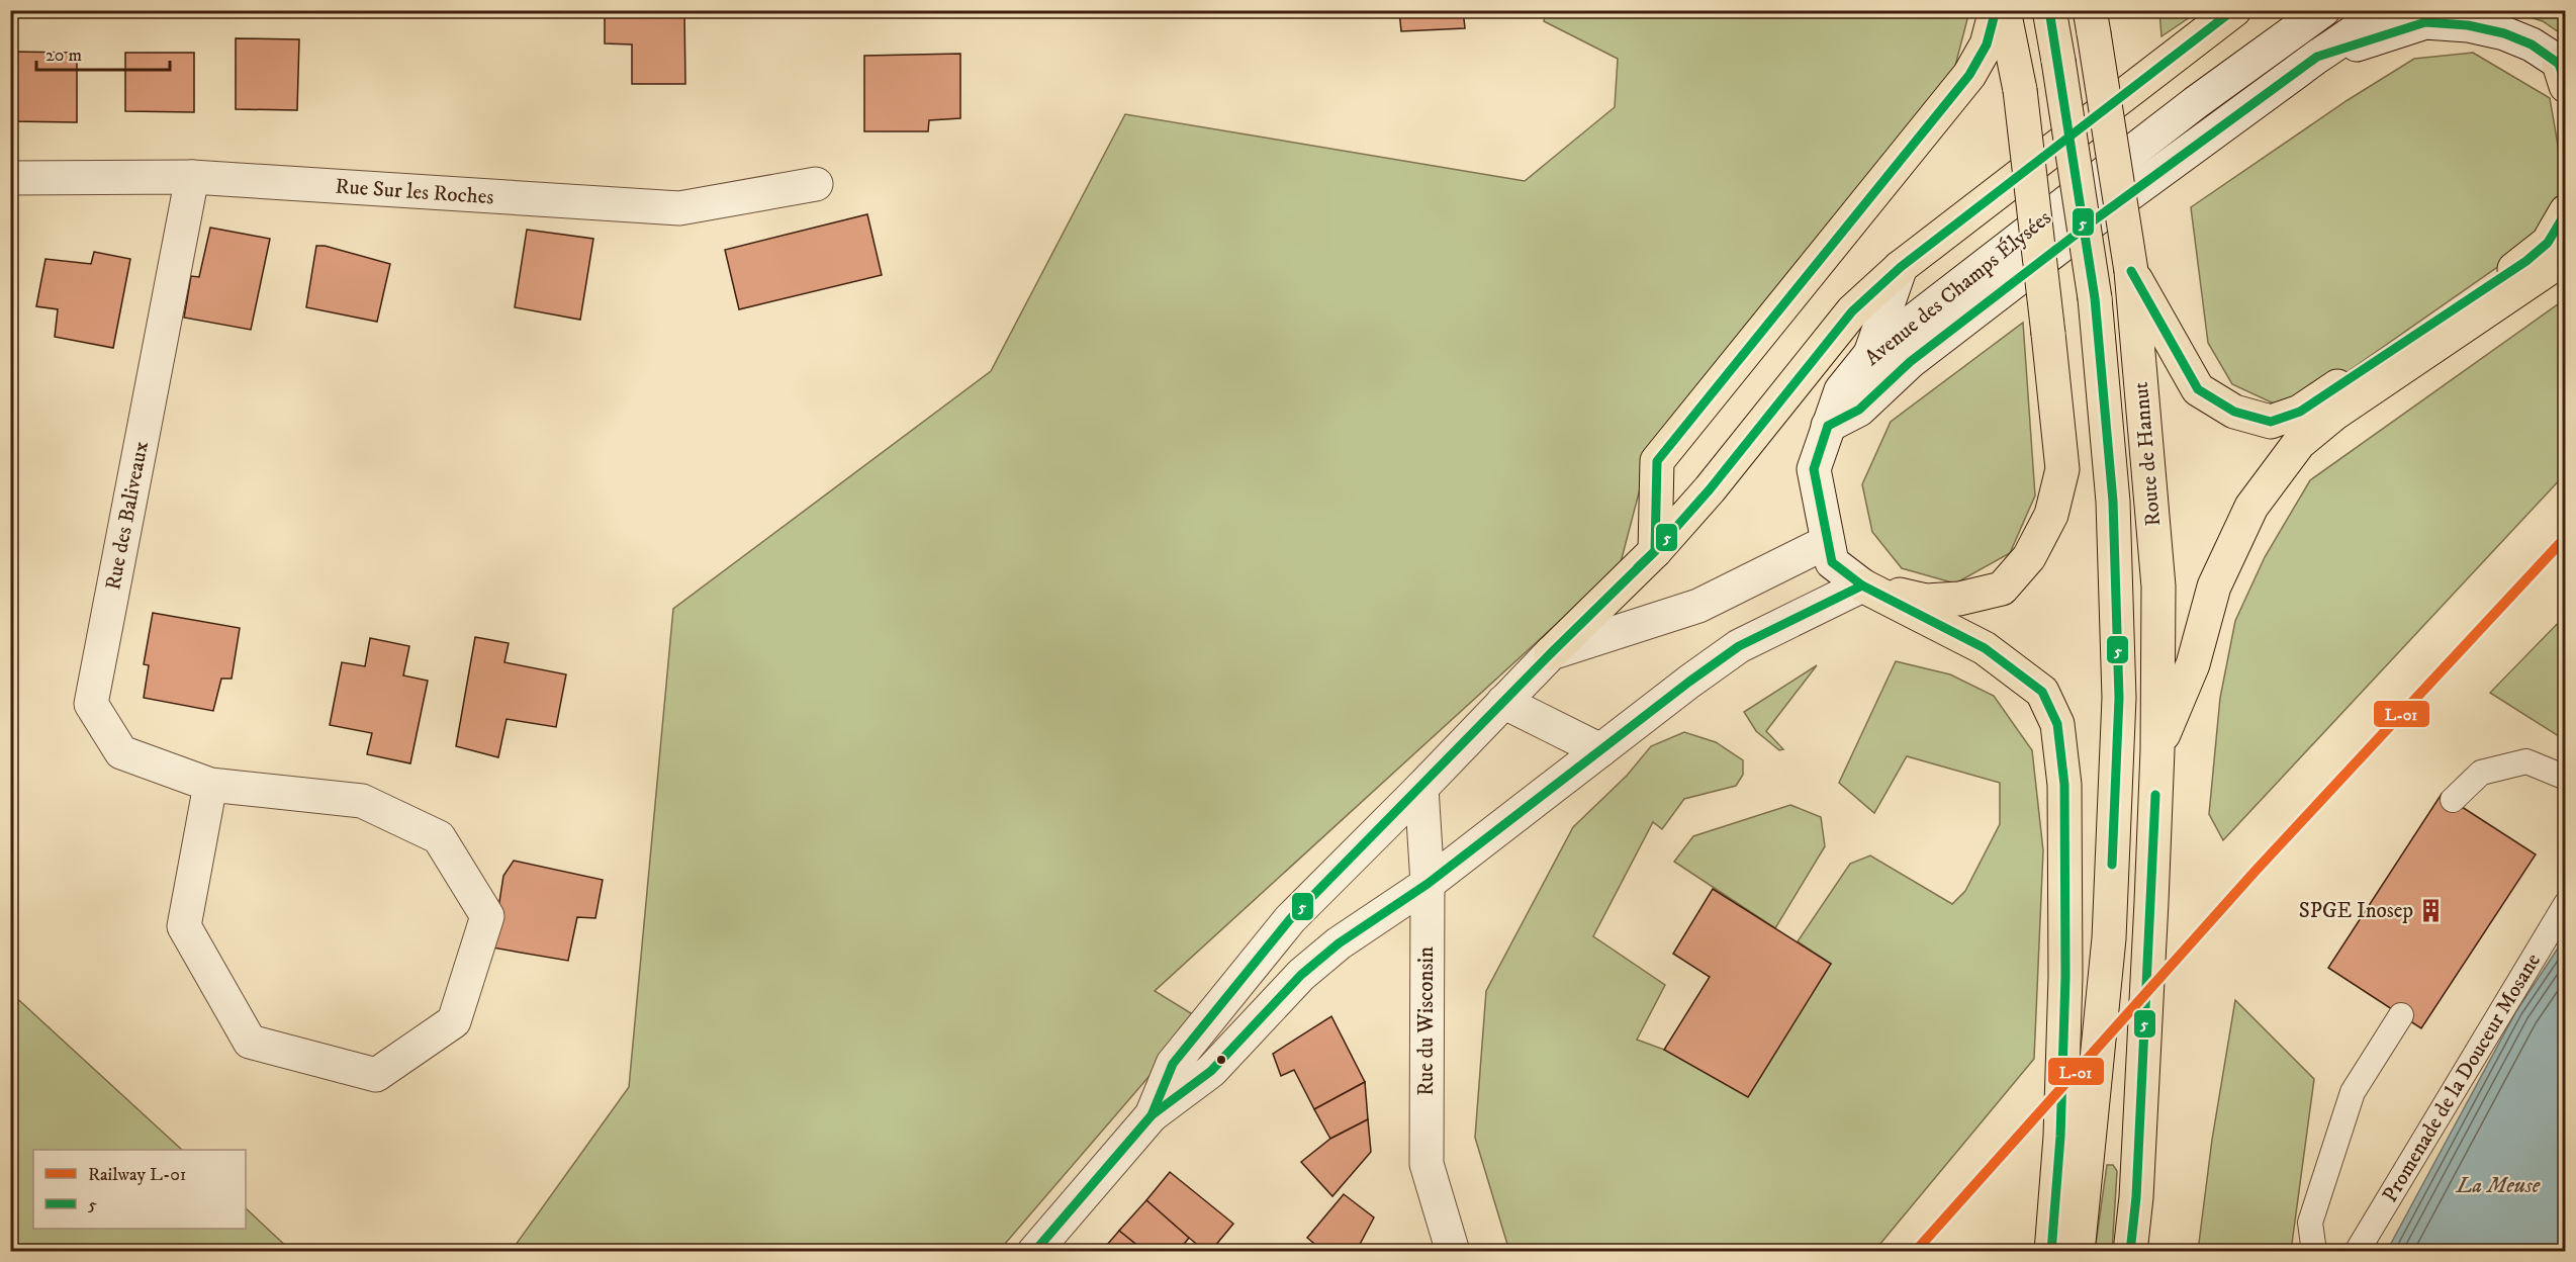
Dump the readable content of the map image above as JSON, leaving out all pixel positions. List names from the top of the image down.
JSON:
{
  "streets": {
    "main road": ["Route de Hannut"],
    "street": [
      "Rue Sur les Roches",
      "Avenue des Champs Élysées",
      "Rue des Baliveaux",
      "Rue du Wisconsin"
    ],
    "lane": ["Promenade de la Douceur Mosane"]
  },
  "crossings": [
    ["Rue Sur les Roches", "Rue des Baliveaux"]
  ],
  "water": ["La Meuse"],
  "places": {
    "building": ["SPGE Inosep"]
  },
  "lines": ["transit line 5", "rail line L-01"],
  "legend": ["Railway L-01", "5"],
  "scale_bar": "20 m"
}
